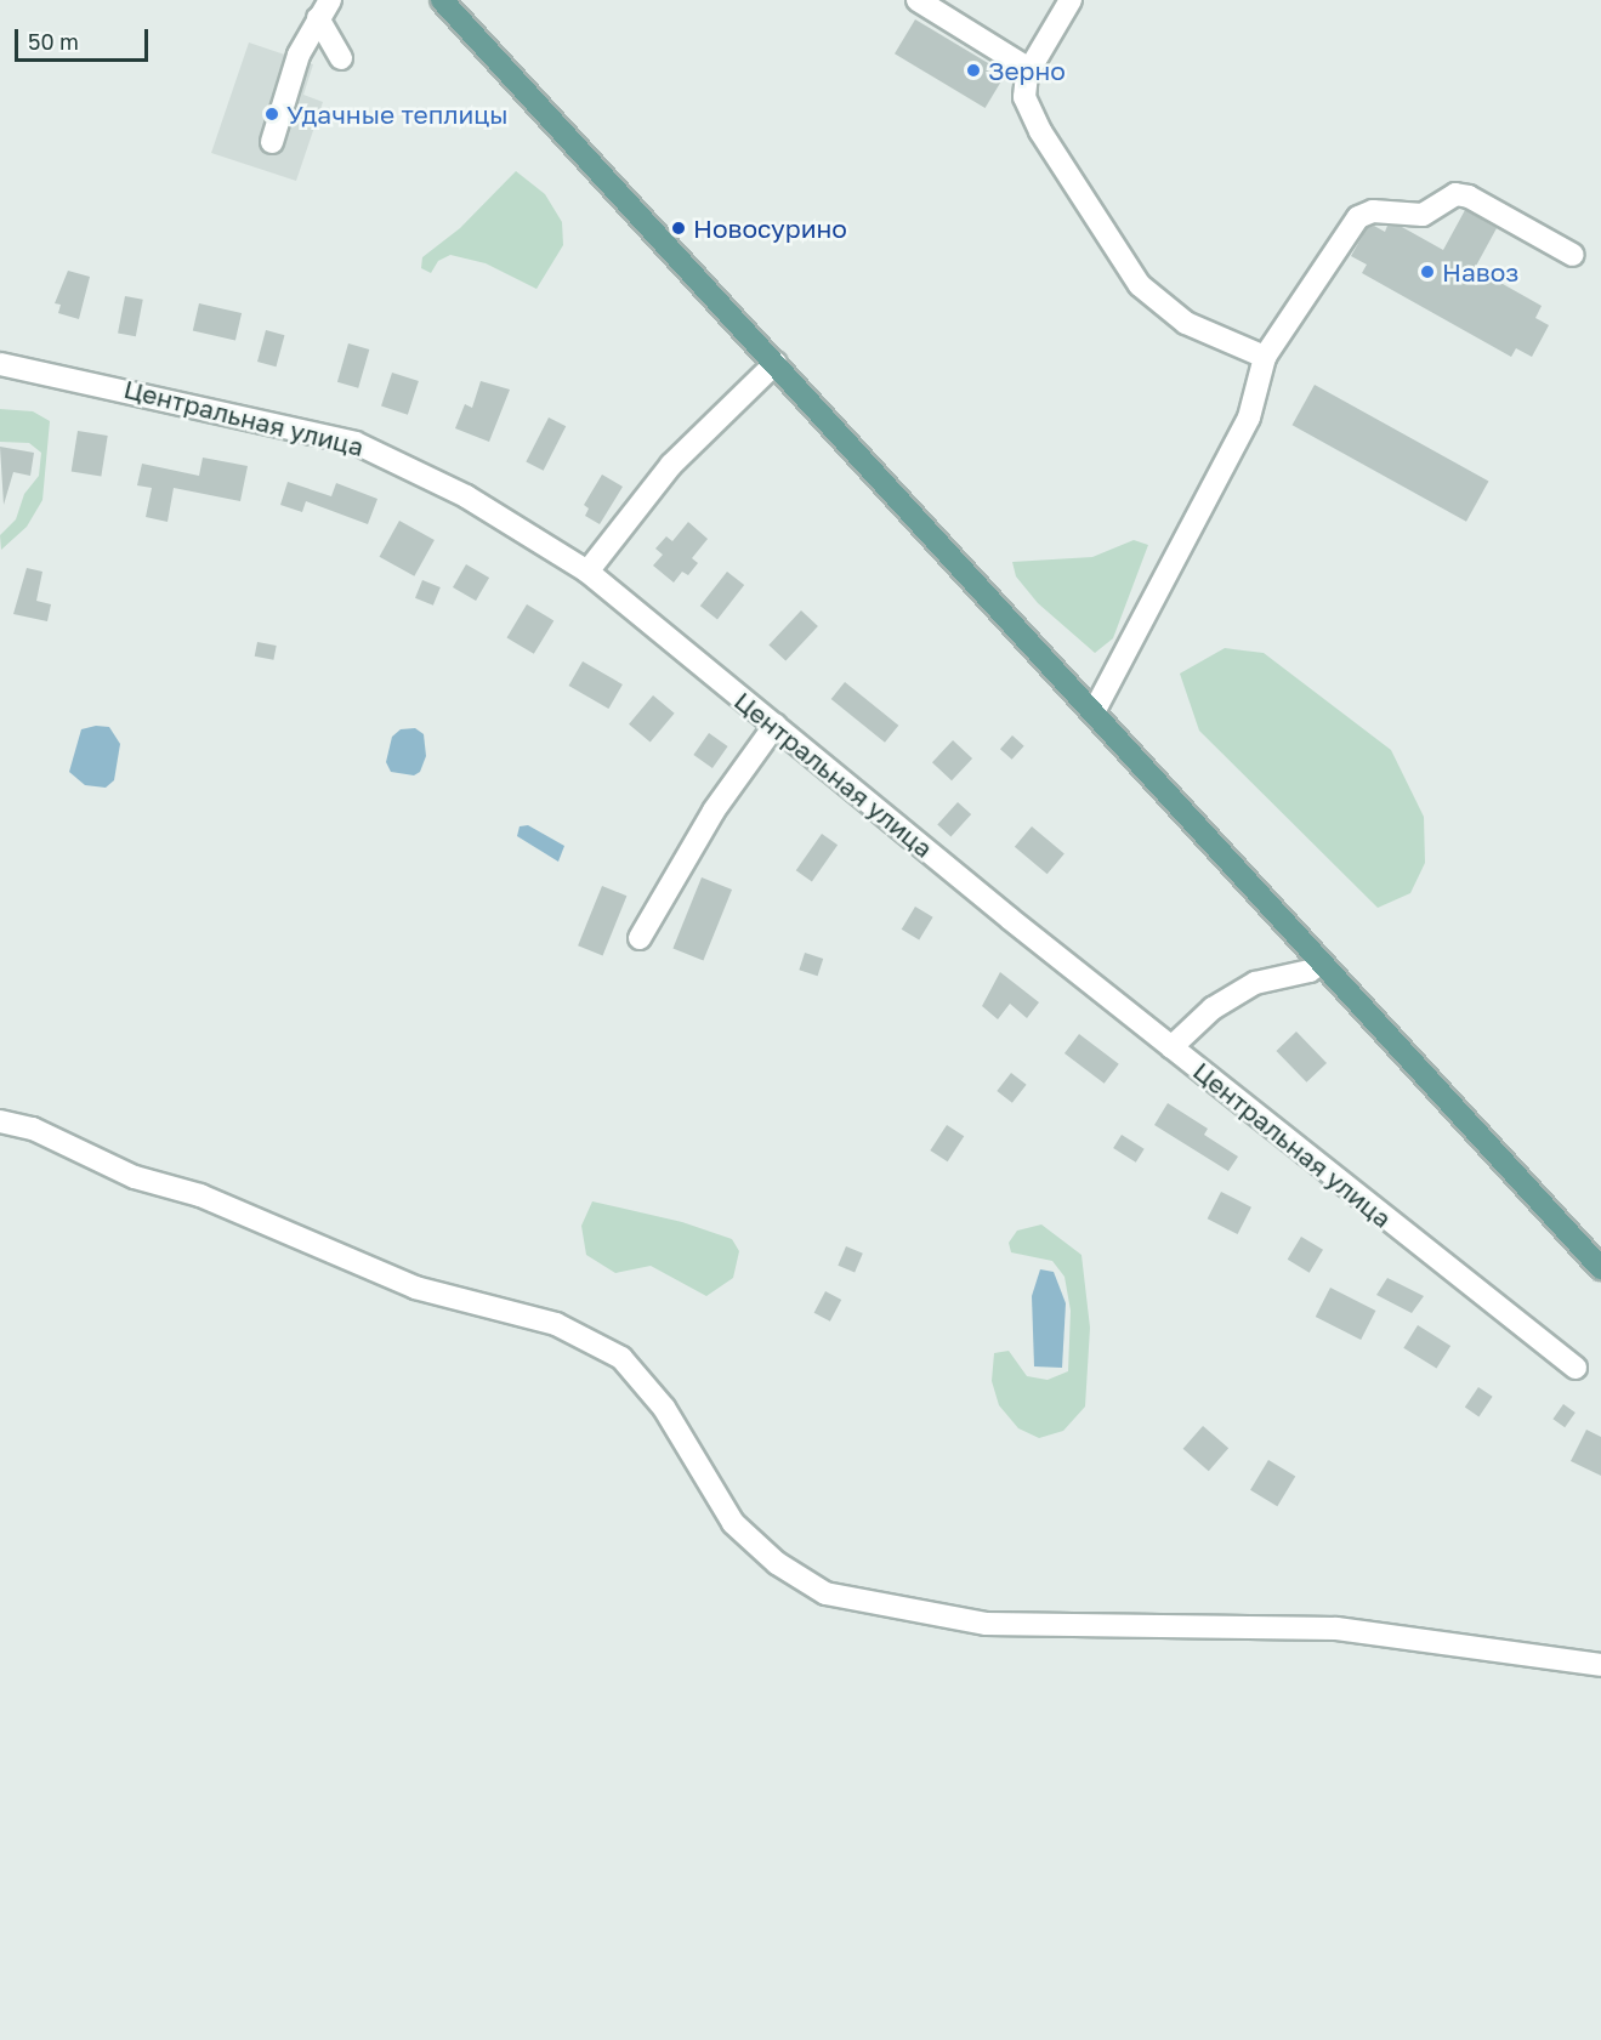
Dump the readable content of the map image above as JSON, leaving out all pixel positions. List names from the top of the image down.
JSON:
{
  "streets": {
    "street": ["Центральная улица"]
  },
  "places": [
    "Зерно",
    "Удачные теплицы",
    "Новосурино",
    "Навоз"
  ],
  "scale_bar": "50 m"
}
